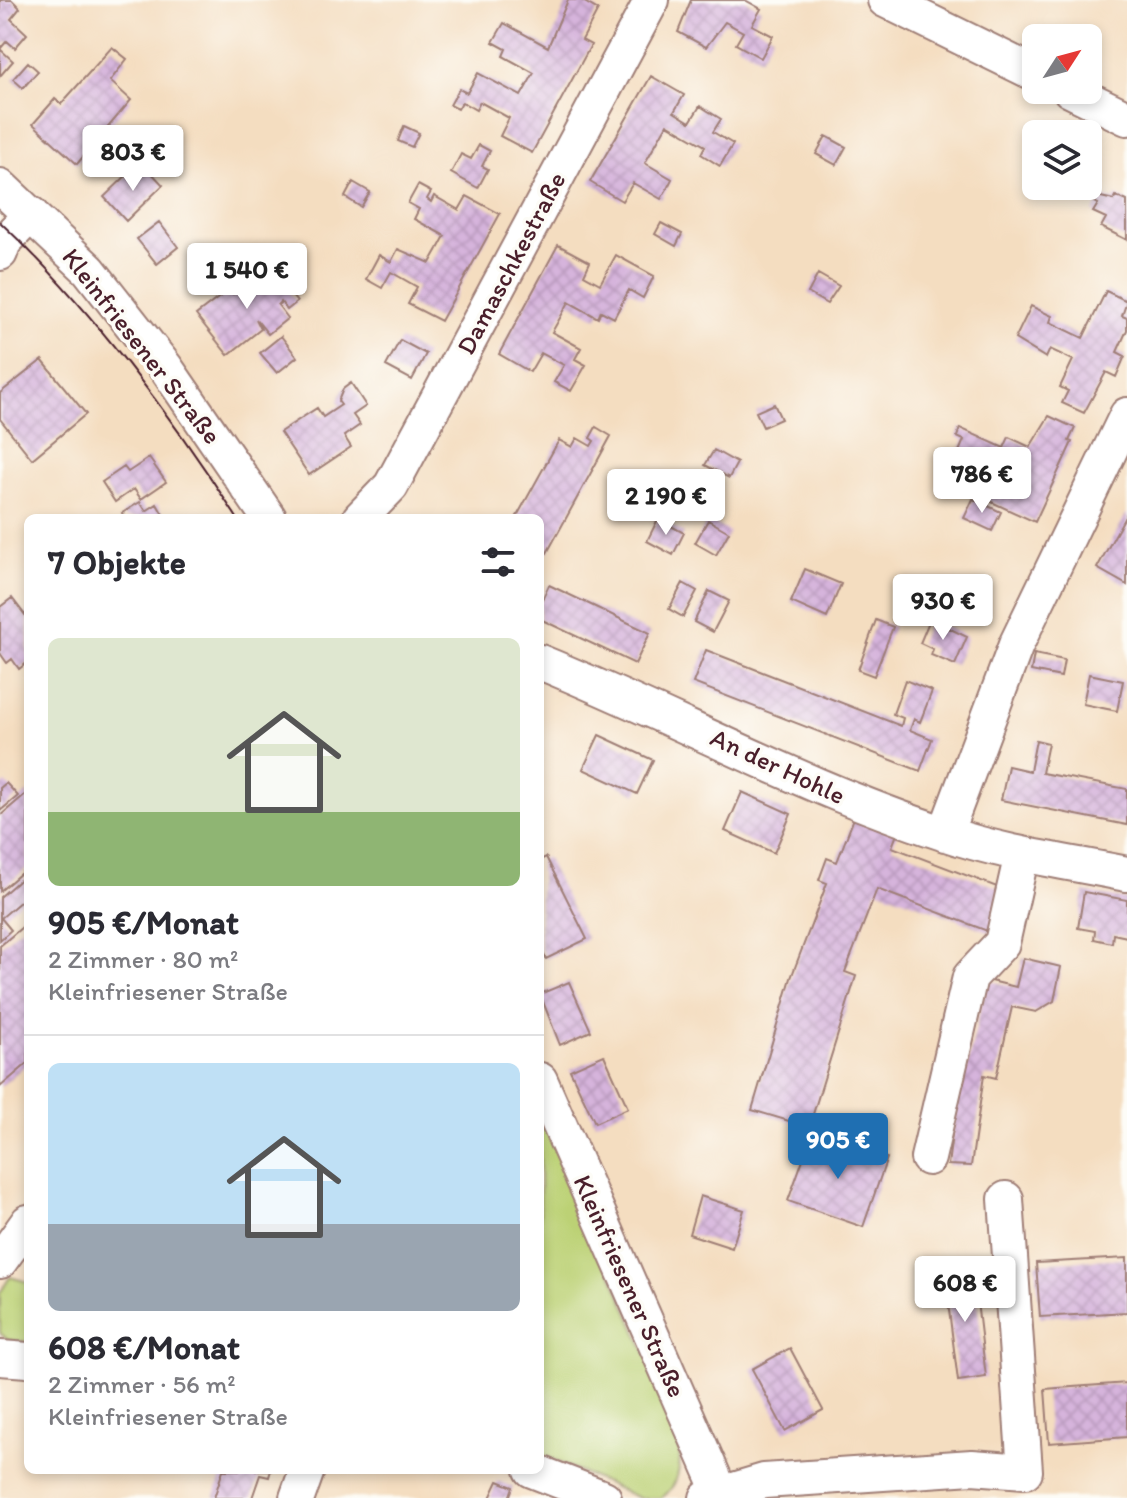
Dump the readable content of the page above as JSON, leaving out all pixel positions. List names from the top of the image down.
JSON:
{
  "streets": {
    "street": ["Damaschkestraße", "Kleinfriesener Straße", "An der Hohle"]
  },
  "north": "top right",
  "page": {
    "price": [
      "803 €",
      "1 540 €",
      "786 €",
      "2 190 €",
      "930 €",
      "905 €",
      "608 €"
    ],
    "heading": "7 Objekte",
    "list": [
      {
        "name": "905 €/Monat",
        "note": "2 Zimmer · 80 m² · Kleinfriesener Straße"
      },
      {
        "name": "608 €/Monat",
        "note": "2 Zimmer · 56 m² · Kleinfriesener Straße"
      }
    ]
  }
}
